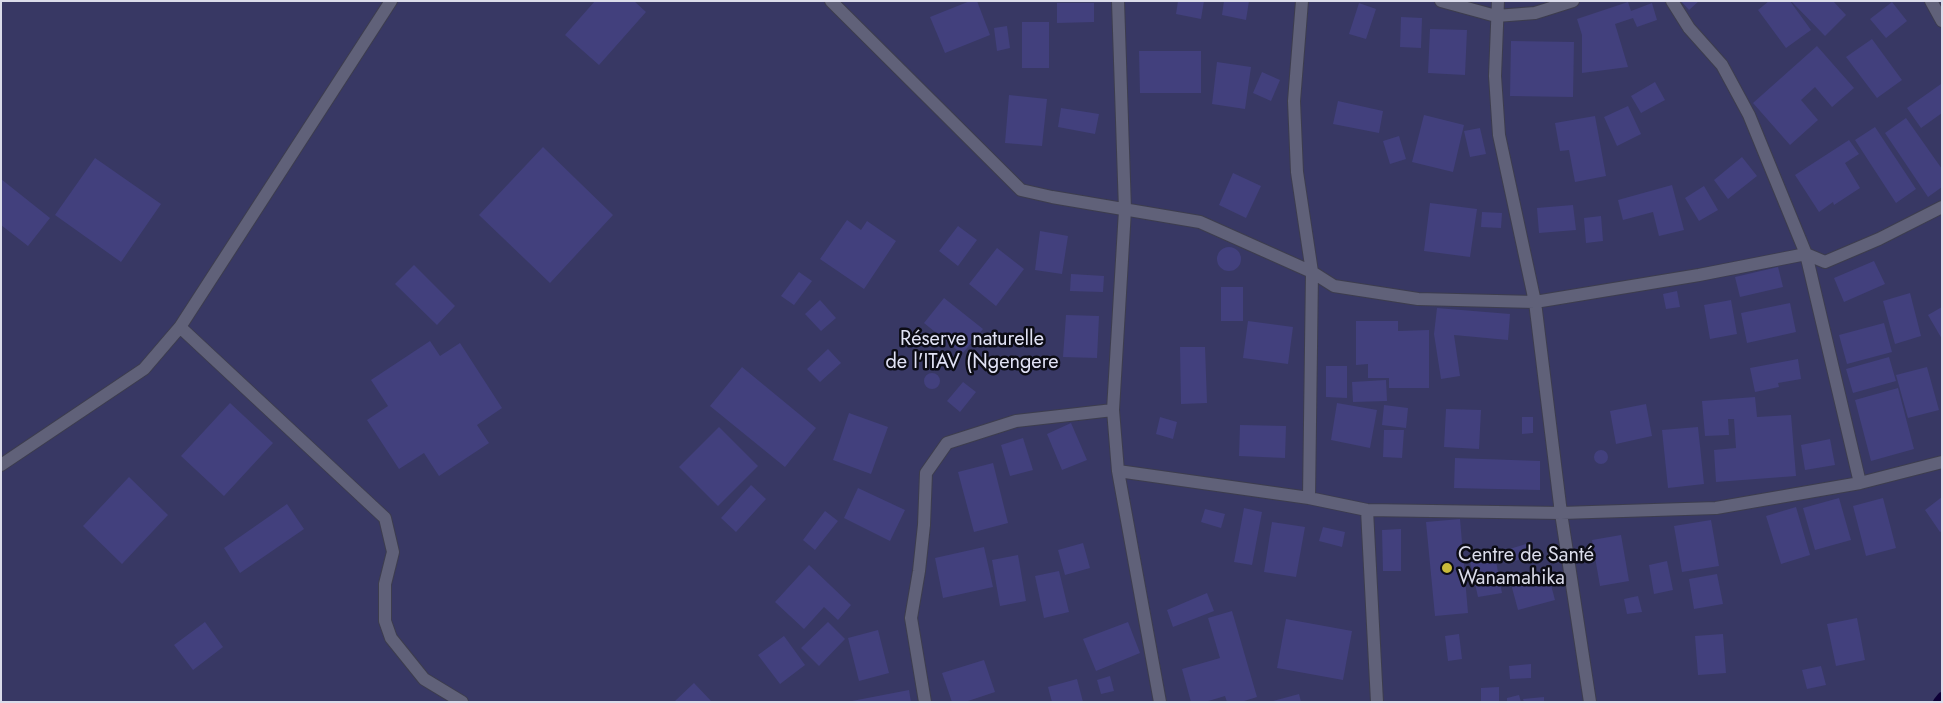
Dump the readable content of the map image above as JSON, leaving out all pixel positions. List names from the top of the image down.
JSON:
{
  "parks": ["Réserve naturelle de l'ITAV (Ngengere"],
  "places": ["Centre de Santé Wanamahika"]
}
